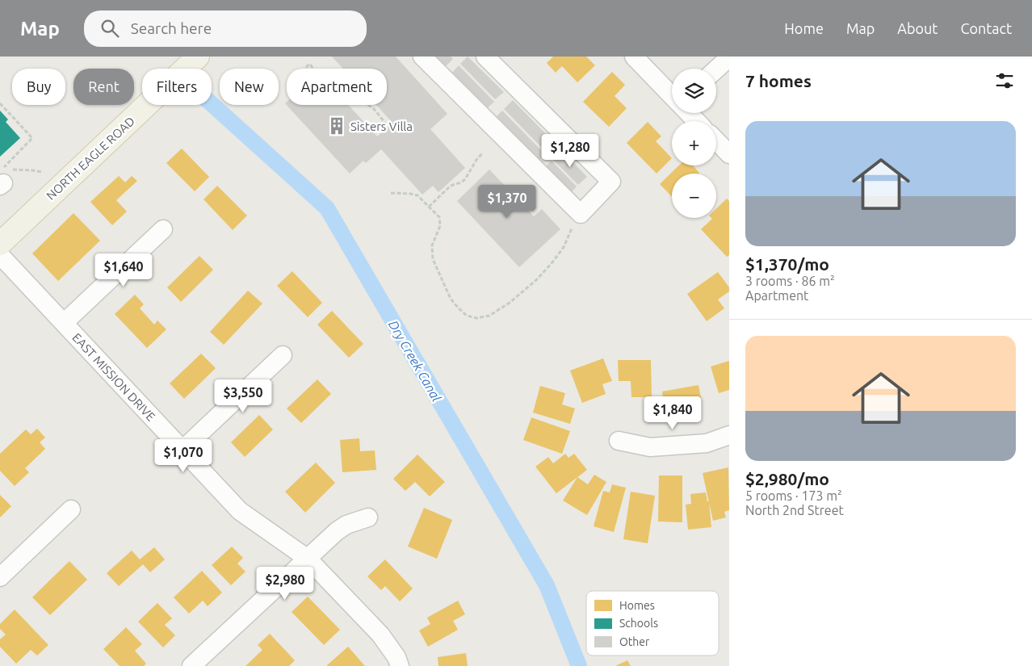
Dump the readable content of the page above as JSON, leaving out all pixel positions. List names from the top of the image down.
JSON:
{
  "streets": {
    "main road": ["NORTH EAGLE ROAD"],
    "street": ["EAST MISSION DRIVE"]
  },
  "water": ["Dry Creek Canal"],
  "places": {
    "building": ["Sisters Villa"]
  },
  "legend": ["Homes", "Schools", "Other"],
  "page": {
    "header": "Map",
    "search": "Search here",
    "nav": [
      "Home",
      "Map",
      "About",
      "Contact"
    ],
    "heading": "7 homes",
    "map_buttons": ["+", "−"],
    "chip": [
      "Buy",
      "Rent",
      "Filters",
      "New",
      "Apartment"
    ],
    "list": [
      {
        "name": "$1,370/mo",
        "note": "3 rooms · 86 m² · Apartment"
      },
      {
        "name": "$2,980/mo",
        "note": "5 rooms · 173 m² · North 2nd Street"
      }
    ],
    "price": [
      "$1,280",
      "$1,370",
      "$1,640",
      "$3,550",
      "$1,840",
      "$1,070",
      "$2,980"
    ]
  }
}
